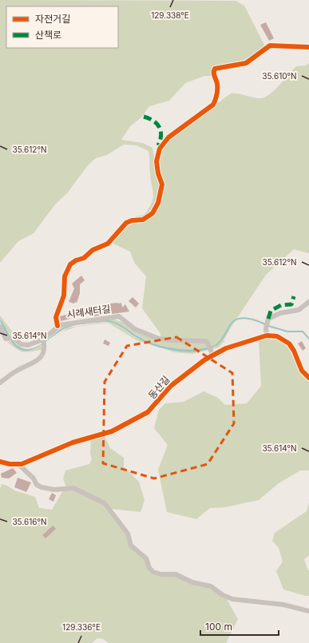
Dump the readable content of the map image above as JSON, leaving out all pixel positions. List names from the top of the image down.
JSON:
{
  "streets": {
    "street": ["시례새터길", "동산길"]
  },
  "crossings": [
    ["시례새터길", "동산길"]
  ],
  "legend": ["자전거길", "산책로"],
  "scale_bar": "100 m",
  "coordinates": [
    "129.338°E",
    "35.610°N",
    "35.612°N",
    "35.614°N",
    "35.616°N",
    "129.336°E"
  ]
}
